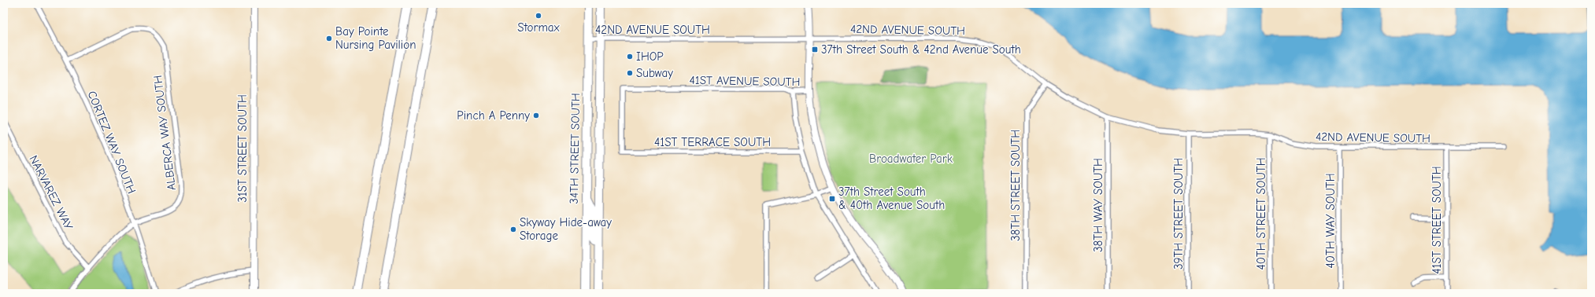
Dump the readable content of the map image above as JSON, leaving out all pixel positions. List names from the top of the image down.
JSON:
{
  "streets": {
    "highway": ["34TH STREET SOUTH"],
    "street": [
      "42ND AVENUE SOUTH",
      "41ST AVENUE SOUTH",
      "ALBERCA WAY SOUTH",
      "CORTEZ WAY SOUTH",
      "41ST TERRACE SOUTH",
      "31ST STREET SOUTH",
      "38TH STREET SOUTH",
      "NARVAREZ WAY",
      "38TH WAY SOUTH",
      "39TH STREET SOUTH",
      "40TH STREET SOUTH",
      "41ST STREET SOUTH",
      "40TH WAY SOUTH"
    ]
  },
  "crossings": [
    ["42ND AVENUE SOUTH", "34TH STREET SOUTH"],
    ["42ND AVENUE SOUTH", "38TH STREET SOUTH"],
    ["42ND AVENUE SOUTH", "38TH WAY SOUTH"],
    ["42ND AVENUE SOUTH", "39TH STREET SOUTH"],
    ["42ND AVENUE SOUTH", "40TH STREET SOUTH"],
    ["42ND AVENUE SOUTH", "41ST STREET SOUTH"],
    ["42ND AVENUE SOUTH", "40TH WAY SOUTH"],
    ["41ST AVENUE SOUTH", "41ST TERRACE SOUTH"],
    ["ALBERCA WAY SOUTH", "CORTEZ WAY SOUTH"],
    ["ALBERCA WAY SOUTH", "NARVAREZ WAY"]
  ],
  "parks": ["Broadwater Park"],
  "places": {
    "other": [
      "Stormax",
      "Bay Pointe Nursing Pavilion",
      "IHOP",
      "Subway",
      "Pinch A Penny",
      "Skyway Hide-away Storage"
    ],
    "transit": ["37th Street South & 42nd Avenue South", "37th Street South & 40th Avenue South"]
  }
}
